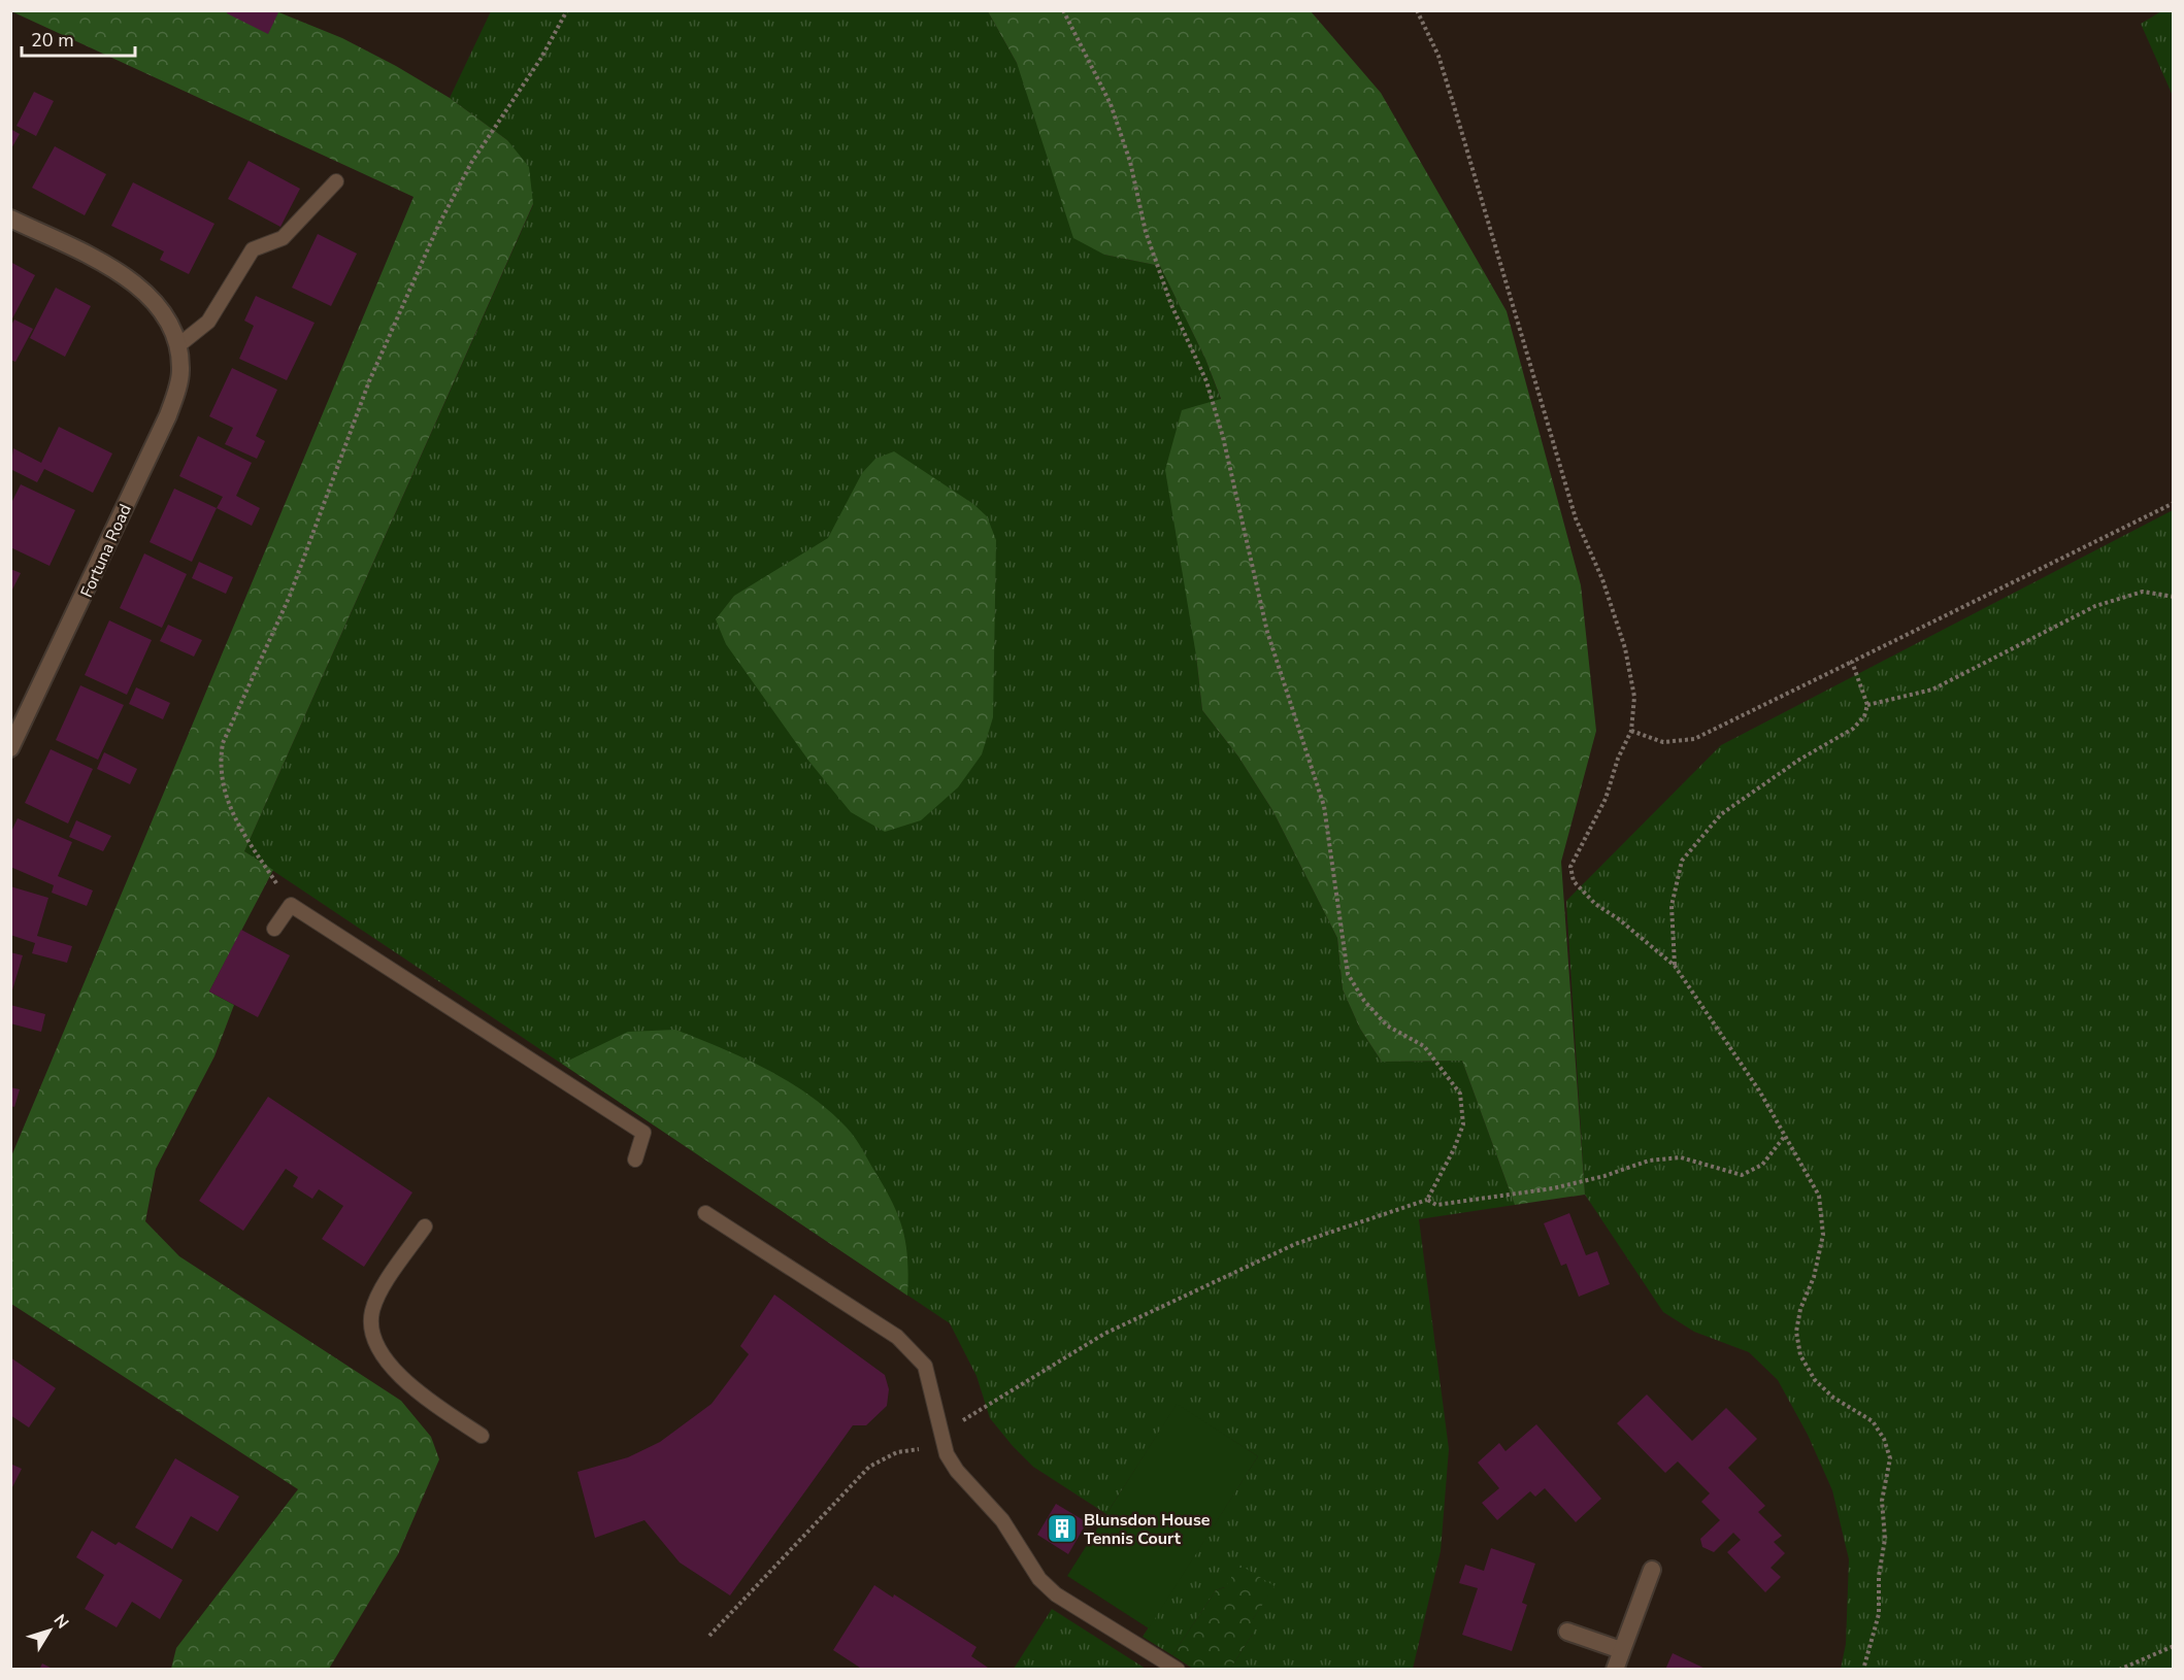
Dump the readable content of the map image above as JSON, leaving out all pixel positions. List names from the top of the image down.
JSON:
{
  "streets": {
    "street": ["Fortuna Road"]
  },
  "places": {
    "building": ["Blunsdon House Tennis Court"]
  },
  "scale_bar": "20 m",
  "north": "top right"
}
